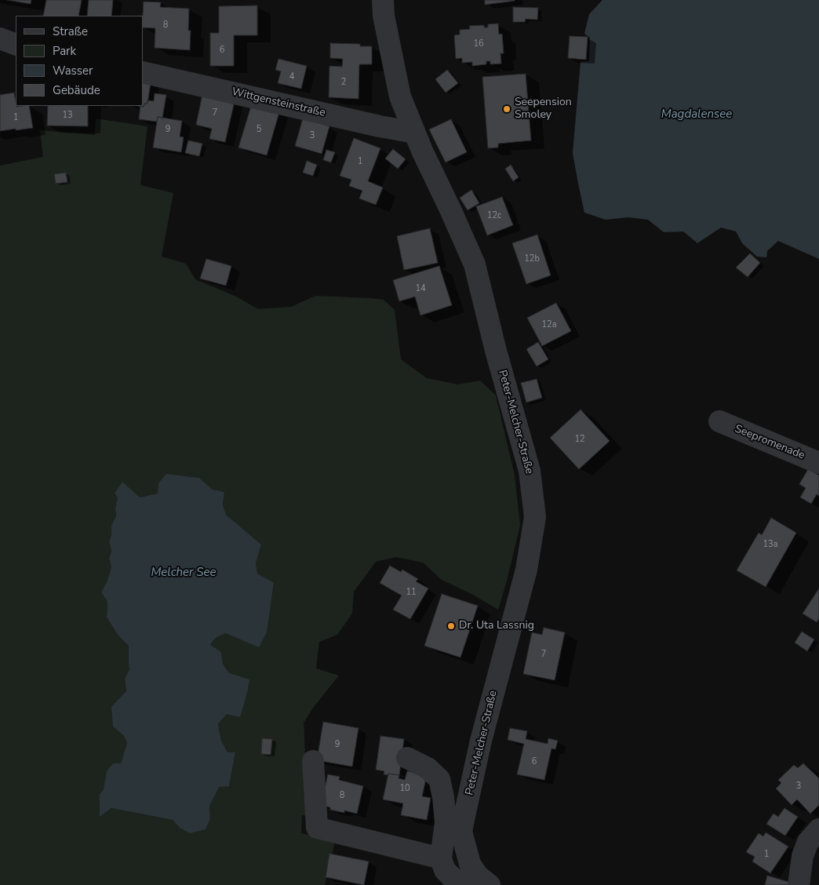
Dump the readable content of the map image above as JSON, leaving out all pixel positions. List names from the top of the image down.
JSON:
{
  "streets": {
    "street": ["Wittgensteinstraße", "Peter-Melcher-Straße", "Seepromenade"]
  },
  "crossings": [
    ["Wittgensteinstraße", "Peter-Melcher-Straße"]
  ],
  "water": ["Magdalensee", "Melcher See"],
  "places": ["Seepension Smoley", "Dr. Uta Lassnig"],
  "house_numbers": [
    "8",
    "16",
    "6",
    "4",
    "2",
    "7",
    "13",
    "1",
    "9",
    "5",
    "3",
    "1",
    "12c",
    "12b",
    "14",
    "12a",
    "12",
    "13a",
    "11",
    "7",
    "9",
    "6",
    "3",
    "10",
    "8",
    "1"
  ],
  "legend": [
    "Straße",
    "Park",
    "Wasser",
    "Gebäude"
  ]
}
